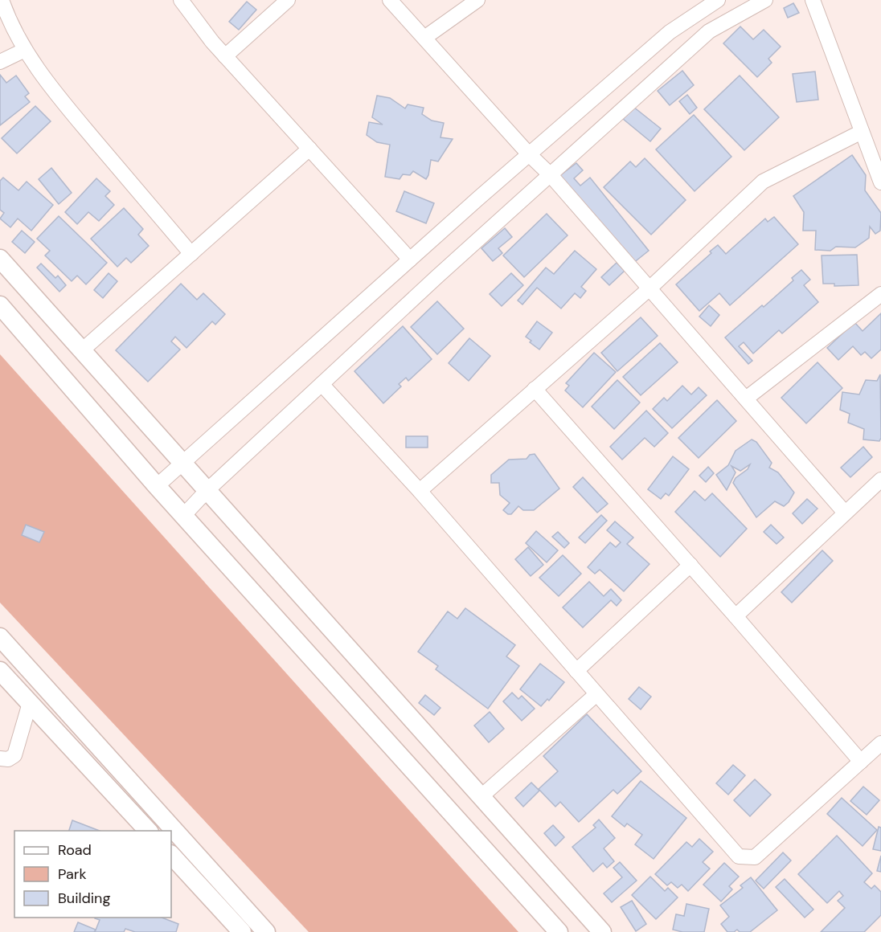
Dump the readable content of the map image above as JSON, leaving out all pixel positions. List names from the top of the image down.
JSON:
{
  "legend": ["Road", "Park", "Building"]
}
